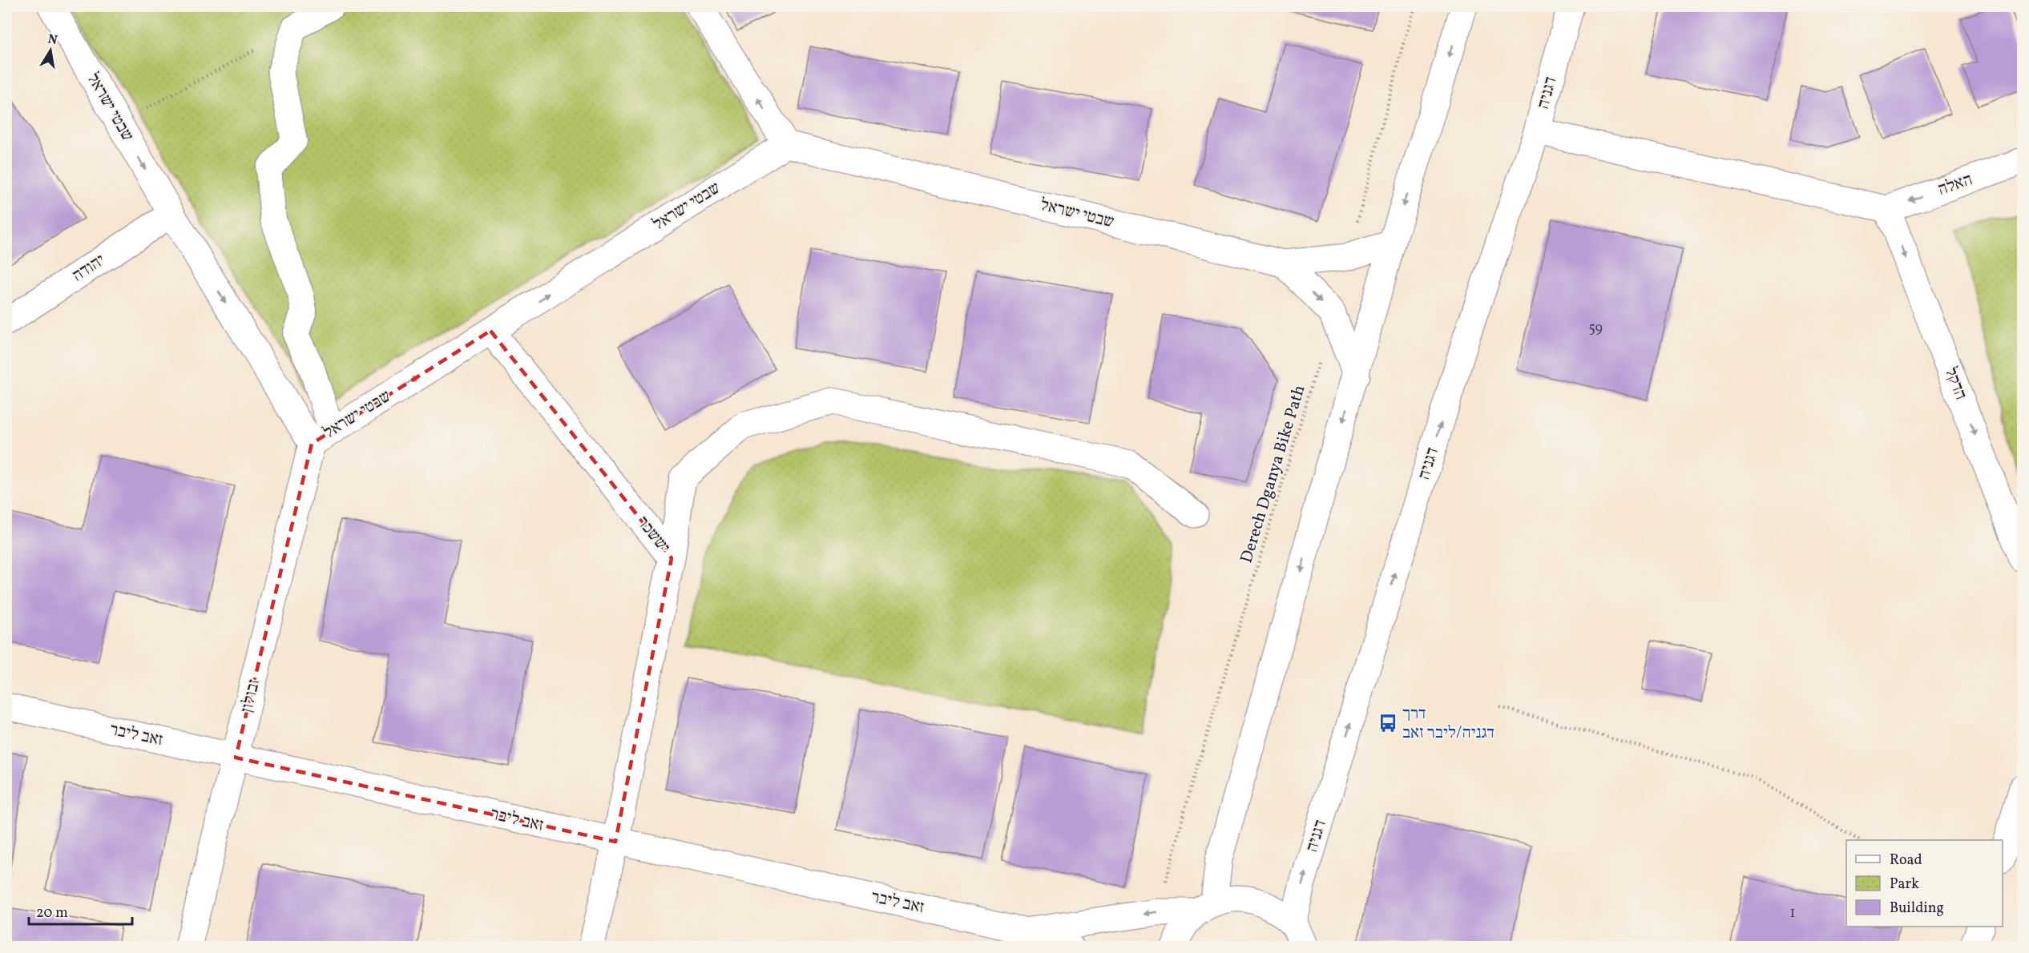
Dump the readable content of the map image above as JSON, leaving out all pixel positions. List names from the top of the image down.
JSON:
{
  "streets": {
    "street": [
      "דגניה",
      "שבטי ישראל",
      "האלה",
      "יהודה",
      "הדקל",
      "יששכר",
      "זבולון",
      "זאב ליבר"
    ],
    "path": ["Derech Dganya Bike Path"]
  },
  "crossings": [
    ["דגניה", "זאב ליבר"],
    ["שבטי ישראל", "יהודה"],
    ["שבטי ישראל", "יששכר"],
    ["שבטי ישראל", "זבולון"],
    ["האלה", "הדקל"],
    ["Derech Dganya Bike Path", "זאב ליבר"],
    ["יששכר", "זאב ליבר"],
    ["זבולון", "זאב ליבר"]
  ],
  "one_way": ["האלה", "הדקל"],
  "places": {
    "bus stop": ["דרך דגניה/ליבר זאב"]
  },
  "house_numbers": ["59", "1"],
  "legend": ["Road", "Park", "Building"],
  "scale_bar": "20 m",
  "north": "top"
}
